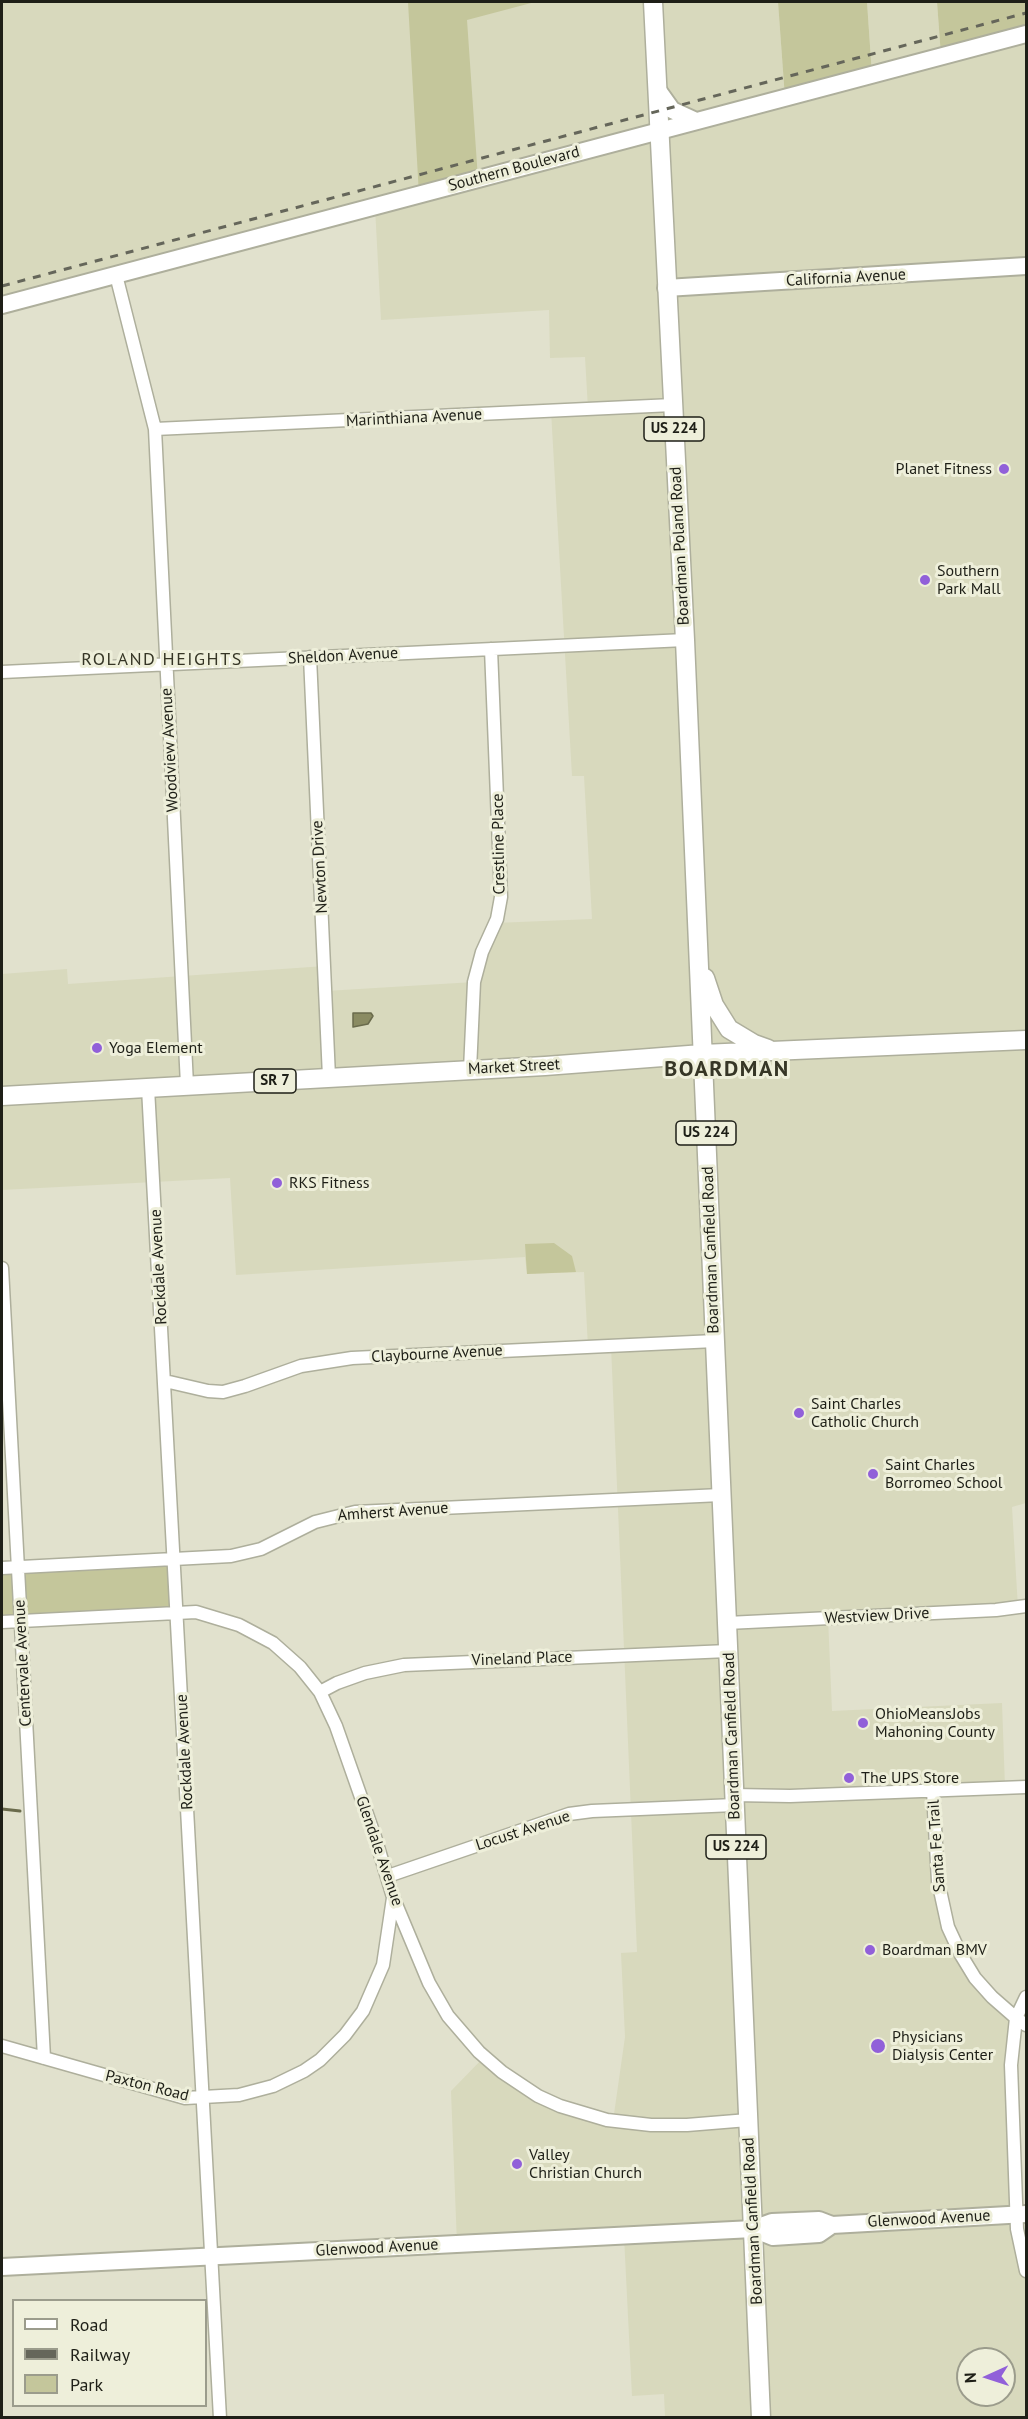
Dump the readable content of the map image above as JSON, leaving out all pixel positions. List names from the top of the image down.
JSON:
{
  "streets": {
    "main road": [
      "US 224",
      "Boardman Poland Road",
      "Market Street",
      "SR 7",
      "Boardman Canfield Road"
    ],
    "street": [
      "Southern Boulevard",
      "California Avenue",
      "Marinthiana Avenue",
      "Sheldon Avenue",
      "Woodview Avenue",
      "Crestline Place",
      "Newton Drive",
      "Rockdale Avenue",
      "Claybourne Avenue",
      "Amherst Avenue",
      "Westview Drive",
      "Vineland Place",
      "Centervale Avenue",
      "Locust Avenue",
      "Santa Fe Trail",
      "Glendale Avenue",
      "Paxton Road",
      "Glenwood Avenue"
    ]
  },
  "crossings": [
    ["Southern Boulevard", "Boardman Poland Road"],
    ["Southern Boulevard", "Woodview Avenue"],
    ["California Avenue", "Boardman Poland Road"],
    ["Marinthiana Avenue", "Boardman Poland Road"],
    ["Marinthiana Avenue", "Woodview Avenue"],
    ["Boardman Poland Road", "Sheldon Avenue"],
    ["Boardman Poland Road", "Market Street"],
    ["Boardman Poland Road", "Boardman Canfield Road"],
    ["Sheldon Avenue", "Woodview Avenue"],
    ["Sheldon Avenue", "Crestline Place"],
    ["Sheldon Avenue", "Newton Drive"],
    ["Woodview Avenue", "Market Street"],
    ["Crestline Place", "Market Street"],
    ["Newton Drive", "Market Street"],
    ["Market Street", "Boardman Canfield Road"],
    ["Market Street", "Rockdale Avenue"],
    ["Boardman Canfield Road", "Claybourne Avenue"],
    ["Boardman Canfield Road", "Amherst Avenue"],
    ["Boardman Canfield Road", "Westview Drive"],
    ["Boardman Canfield Road", "Vineland Place"],
    ["Boardman Canfield Road", "Locust Avenue"],
    ["Boardman Canfield Road", "Glendale Avenue"],
    ["Boardman Canfield Road", "Glenwood Avenue"],
    ["Rockdale Avenue", "Claybourne Avenue"],
    ["Rockdale Avenue", "Amherst Avenue"],
    ["Rockdale Avenue", "Glendale Avenue"],
    ["Rockdale Avenue", "Paxton Road"],
    ["Rockdale Avenue", "Glenwood Avenue"],
    ["Amherst Avenue", "Centervale Avenue"],
    ["Vineland Place", "Glendale Avenue"],
    ["Centervale Avenue", "Glendale Avenue"],
    ["Centervale Avenue", "Paxton Road"],
    ["Locust Avenue", "Santa Fe Trail"],
    ["Locust Avenue", "Glendale Avenue"],
    ["Glendale Avenue", "Paxton Road"]
  ],
  "districts": ["ROLAND HEIGHTS", "BOARDMAN"],
  "places": [
    "Planet Fitness",
    "Southern Park Mall",
    "Yoga Element",
    "RKS Fitness",
    "Saint Charles Catholic Church",
    "Saint Charles Borromeo School",
    "OhioMeansJobs Mahoning County",
    "The UPS Store",
    "Boardman BMV",
    "Physicians Dialysis Center",
    "Valley Christian Church"
  ],
  "legend": ["Road", "Railway", "Park"],
  "north": "left"
}
